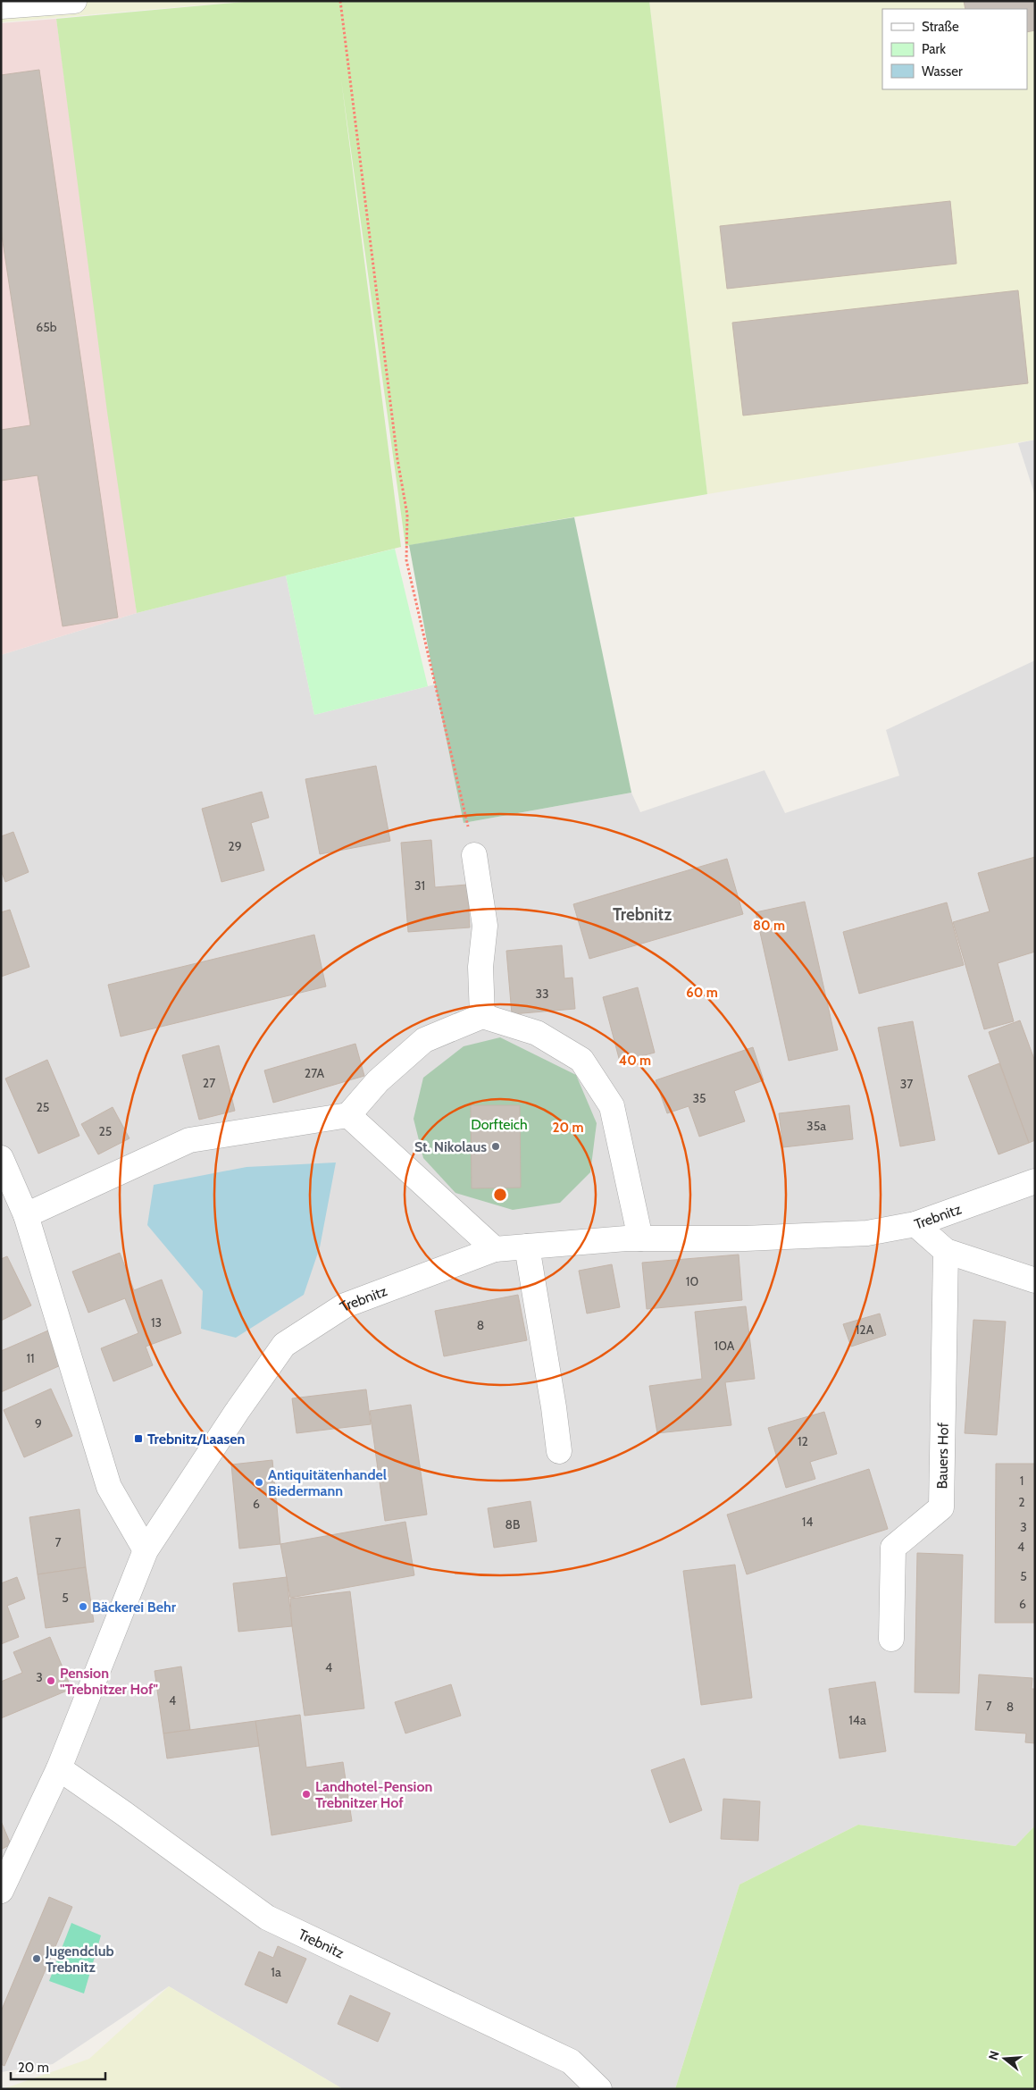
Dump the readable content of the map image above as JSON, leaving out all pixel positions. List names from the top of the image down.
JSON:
{
  "streets": {
    "street": ["Trebnitz", "Bauers Hof"]
  },
  "crossings": [
    ["Trebnitz", "Bauers Hof"]
  ],
  "districts": ["Trebnitz"],
  "parks": ["Dorfteich"],
  "places": {
    "other": [
      "St. Nikolaus",
      "Antiquitätenhandel Biedermann",
      "Bäckerei Behr",
      "Pension \"Trebnitzer Hof\"",
      "Landhotel-Pension Trebnitzer Hof",
      "Jugendclub Trebnitz"
    ],
    "transit": ["Trebnitz/Laasen"]
  },
  "house_numbers": [
    "65b",
    "29",
    "31",
    "33",
    "27A",
    "27",
    "37",
    "35",
    "25",
    "35a",
    "25",
    "10",
    "13",
    "8",
    "12A",
    "10A",
    "11",
    "9",
    "12",
    "1",
    "2",
    "6",
    "14",
    "8B",
    "3",
    "7",
    "4",
    "5",
    "5",
    "6",
    "4",
    "3",
    "4",
    "7",
    "8",
    "14a",
    "1a"
  ],
  "legend": ["Straße", "Park", "Wasser"],
  "scale_bar": "20 m",
  "north": "left",
  "rings": [
    "80 m",
    "60 m",
    "40 m",
    "20 m"
  ]
}
